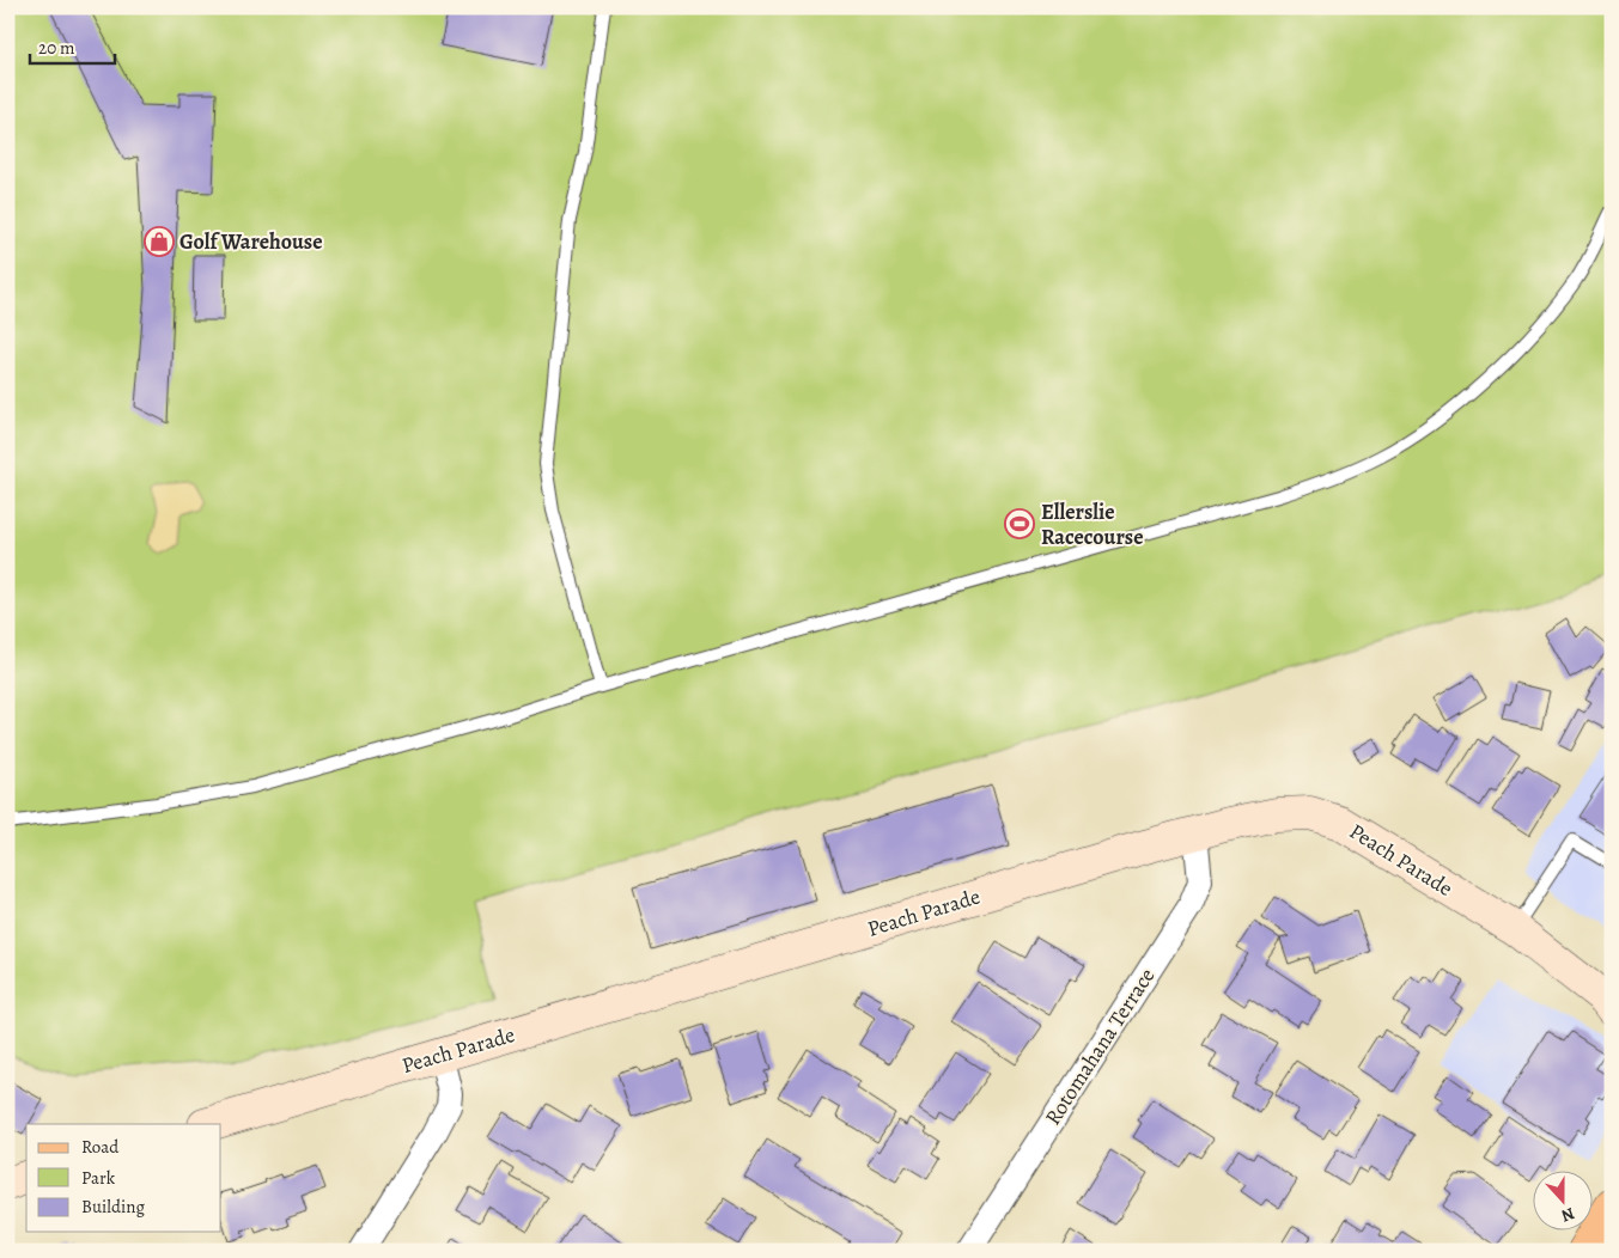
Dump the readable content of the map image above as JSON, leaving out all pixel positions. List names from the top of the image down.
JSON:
{
  "streets": {
    "main road": ["Peach Parade"],
    "street": ["Rotomahana Terrace"]
  },
  "crossings": [
    ["Peach Parade", "Rotomahana Terrace"]
  ],
  "places": {
    "shop": ["Golf Warehouse"],
    "sports": ["Ellerslie Racecourse"]
  },
  "legend": ["Road", "Park", "Building"],
  "scale_bar": "20 m",
  "north": "bottom"
}
